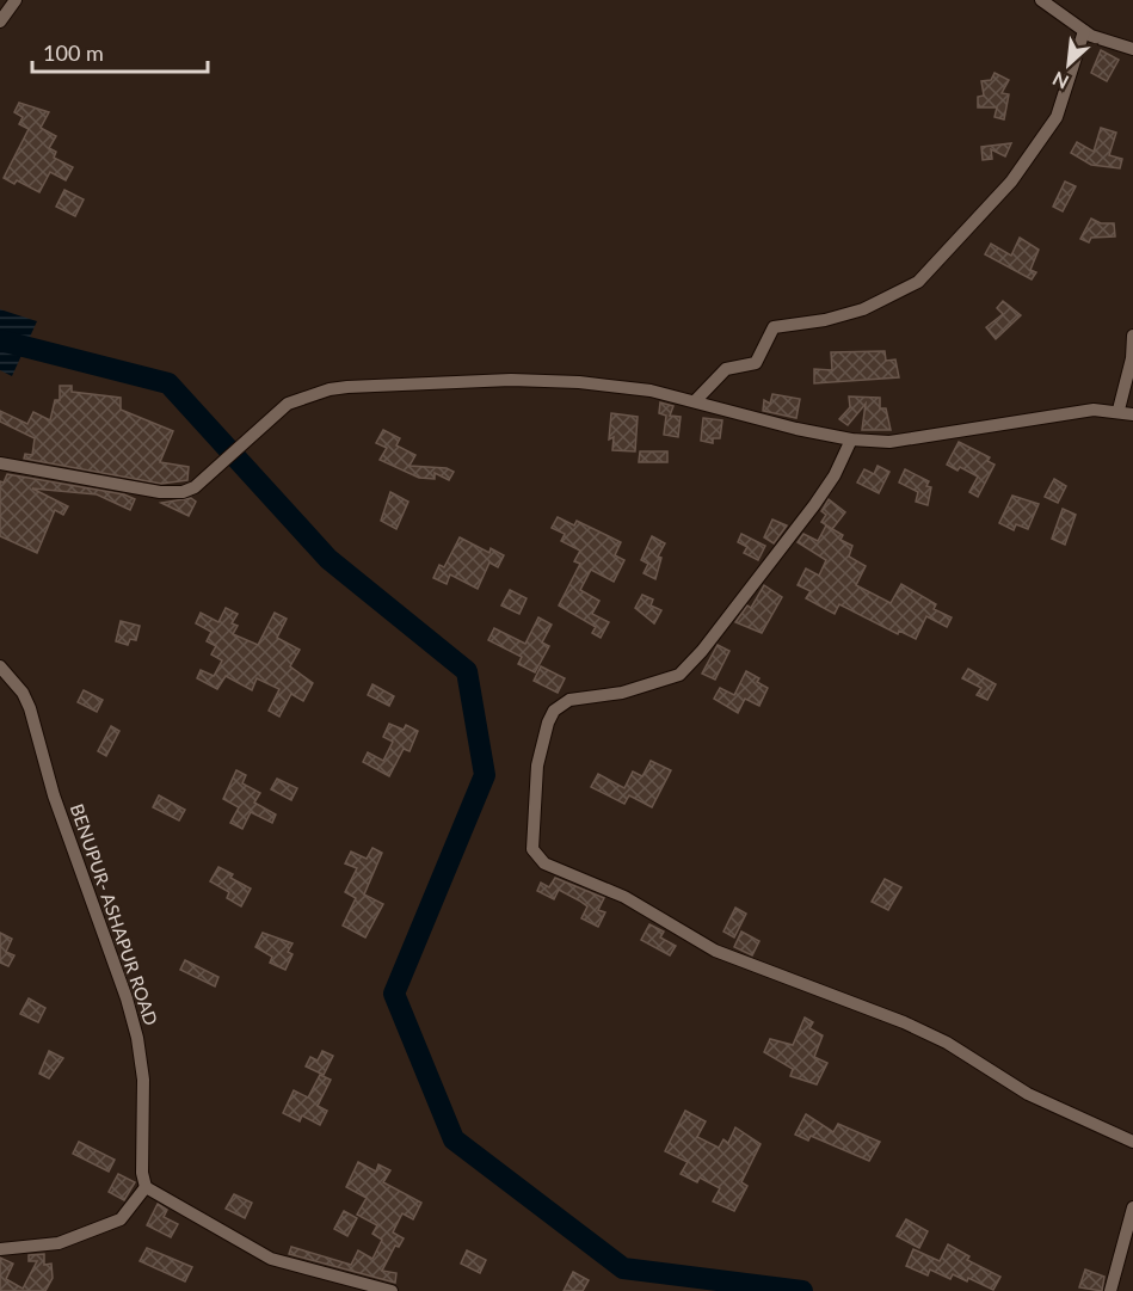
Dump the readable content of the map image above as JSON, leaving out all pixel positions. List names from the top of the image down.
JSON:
{
  "streets": {
    "street": ["BENUPUR- ASHAPUR ROAD"]
  },
  "scale_bar": "100 m",
  "north": "bottom left"
}
